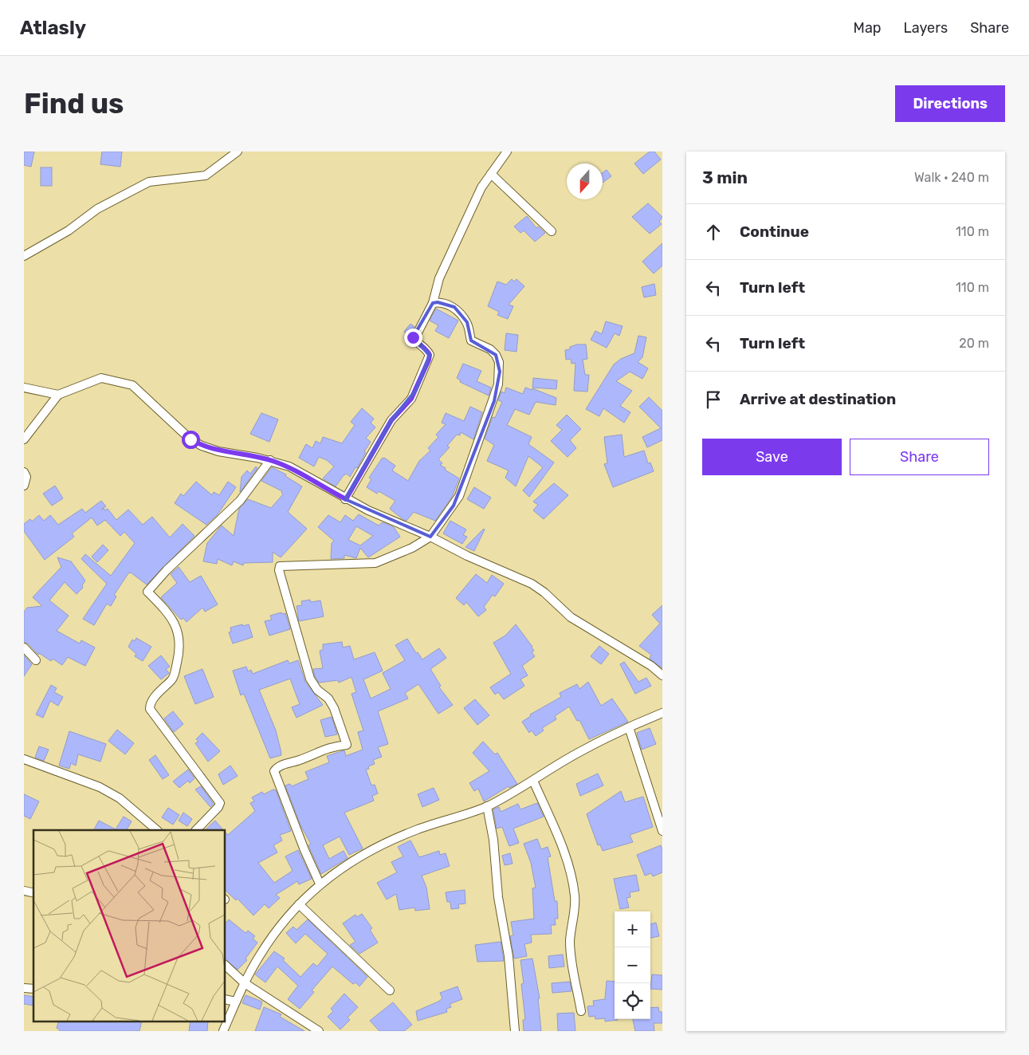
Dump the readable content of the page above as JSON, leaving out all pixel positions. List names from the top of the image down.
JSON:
{
  "north": "bottom",
  "page": {
    "header": "Atlasly",
    "nav": ["Map", "Layers", "Share"],
    "buttons": [
      "Directions",
      ["Save", "Share"]
    ],
    "title": "Find us",
    "heading": ["3 min", "Walk · 240 m"],
    "list": [
      ["Continue", "110 m"],
      ["Turn left", "110 m"],
      ["Turn left", "20 m"],
      "Arrive at destination"
    ],
    "map_buttons": ["+", "−"]
  }
}
